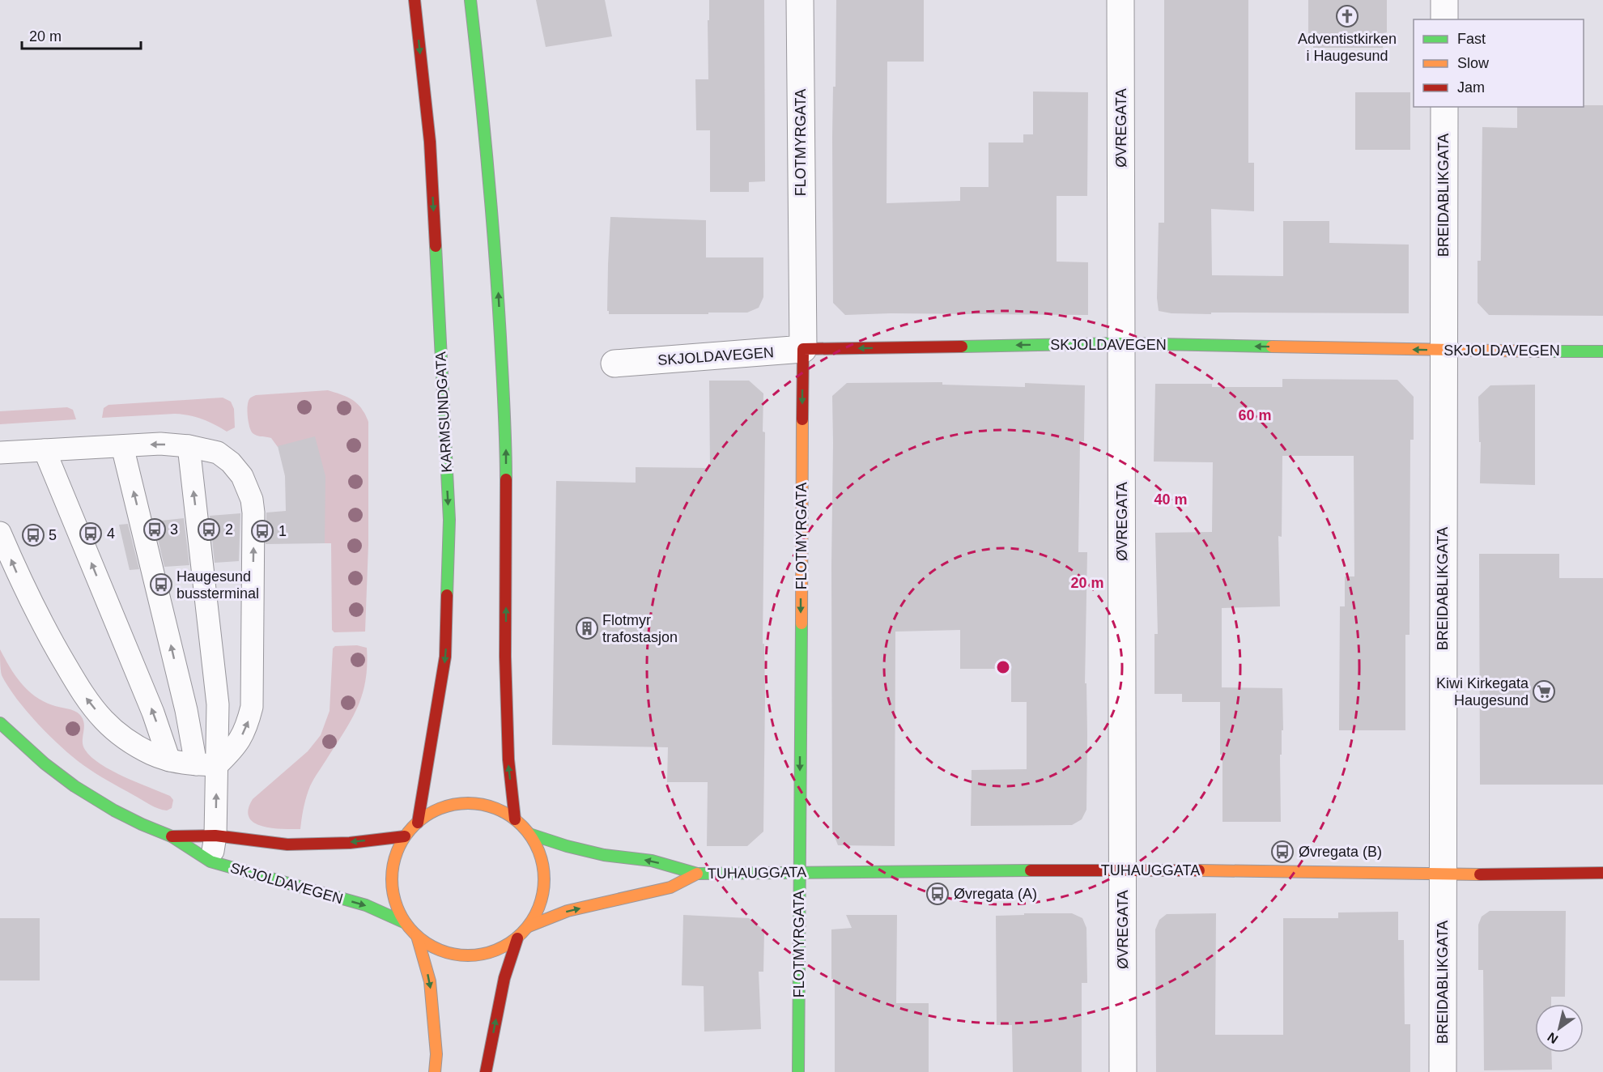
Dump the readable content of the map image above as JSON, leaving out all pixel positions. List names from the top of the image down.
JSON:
{
  "streets": {
    "main road": [
      "FLOTMYRGATA",
      "SKJOLDAVEGEN",
      "KARMSUNDGATA",
      "TUHAUGGATA"
    ],
    "street": ["ØVREGATA", "BREIDABLIKGATA"]
  },
  "crossings": [
    ["ØVREGATA", "SKJOLDAVEGEN"],
    ["ØVREGATA", "TUHAUGGATA"],
    ["FLOTMYRGATA", "SKJOLDAVEGEN"],
    ["FLOTMYRGATA", "TUHAUGGATA"],
    ["BREIDABLIKGATA", "SKJOLDAVEGEN"],
    ["BREIDABLIKGATA", "TUHAUGGATA"],
    ["SKJOLDAVEGEN", "KARMSUNDGATA"],
    ["SKJOLDAVEGEN", "TUHAUGGATA"],
    ["KARMSUNDGATA", "TUHAUGGATA"]
  ],
  "one_way": ["FLOTMYRGATA"],
  "places": {
    "church": ["Adventistkirken i Haugesund"],
    "bus stop": [
      "3",
      "2",
      "1",
      "4",
      "5",
      "Haugesund bussterminal",
      "Øvregata (B)",
      "Øvregata (A)"
    ],
    "building": ["Flotmyr trafostasjon"],
    "supermarket": ["Kiwi Kirkegata Haugesund"]
  },
  "legend": ["Fast", "Slow", "Jam"],
  "scale_bar": "20 m",
  "north": "bottom left",
  "rings": ["60 m", "40 m", "20 m"]
}
